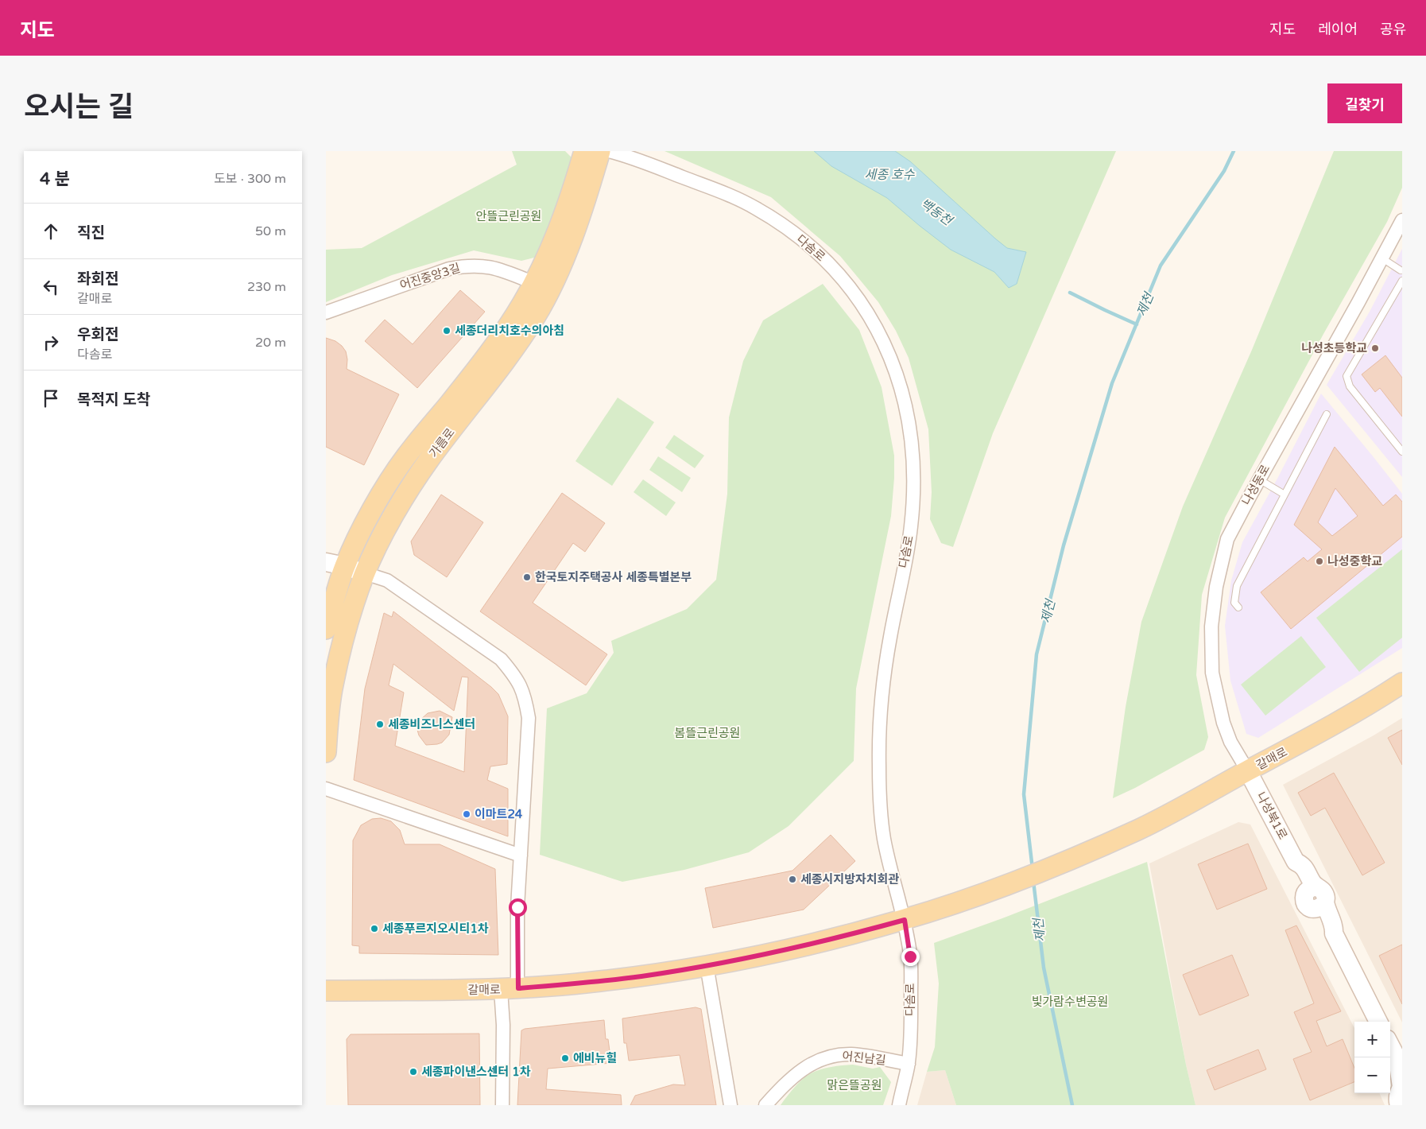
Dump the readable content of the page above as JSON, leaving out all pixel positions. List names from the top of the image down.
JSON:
{
  "streets": {
    "main road": ["가름로", "갈매로"],
    "street": [
      "다솜로",
      "어진중앙3길",
      "나성동로",
      "나성북1로",
      "어진남길"
    ]
  },
  "crossings": [
    ["다솜로", "갈매로"],
    ["다솜로", "어진남길"],
    ["어진중앙3길", "가름로"],
    ["나성동로", "갈매로"],
    ["나성동로", "나성북1로"],
    ["갈매로", "나성북1로"]
  ],
  "water": ["세종 호수", "백동천", "제천"],
  "parks": [
    "안뜰근린공원",
    "봄뜰근린공원",
    "빛가람수변공원",
    "맑은뜰공원"
  ],
  "places": [
    "세종더리치호수의아침",
    "나성초등학교",
    "나성중학교",
    "한국토지주택공사 세종특별본부",
    "세종비즈니스센터",
    "이마트24",
    "세종시지방자치회관",
    "세종푸르지오시티1차",
    "에비뉴힐",
    "세종파이낸스센터 1차"
  ],
  "page": {
    "header": "지도",
    "nav": ["지도", "레이어", "공유"],
    "title": "오시는 길",
    "buttons": "길찾기",
    "heading": ["4 분", "도보 · 300 m"],
    "list": [
      ["직진", "50 m"],
      ["좌회전", "갈매로", "230 m"],
      ["우회전", "다솜로", "20 m"],
      "목적지 도착"
    ],
    "map_buttons": ["+", "−"]
  }
}
